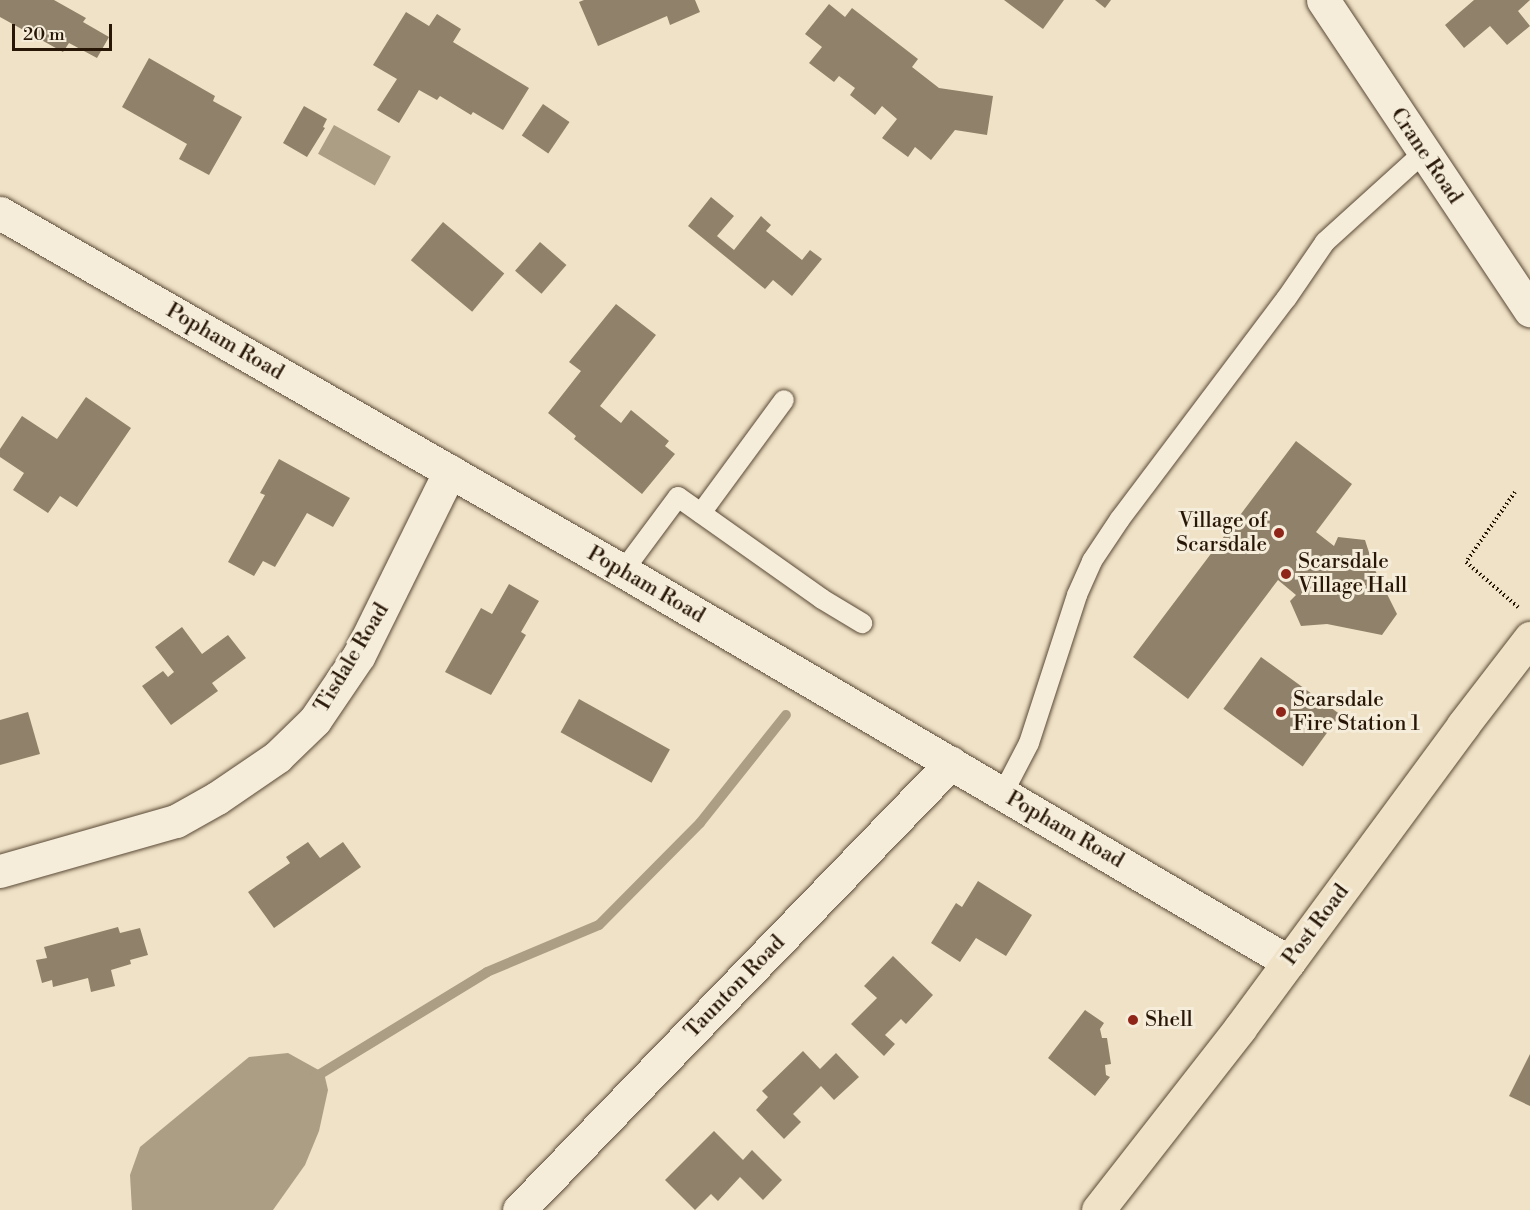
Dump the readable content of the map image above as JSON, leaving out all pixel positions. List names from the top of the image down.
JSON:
{
  "streets": {
    "main road": ["Post Road"],
    "street": [
      "Crane Road",
      "Popham Road",
      "Tisdale Road",
      "Taunton Road"
    ]
  },
  "crossings": [
    ["Popham Road", "Tisdale Road"],
    ["Popham Road", "Post Road"],
    ["Popham Road", "Taunton Road"]
  ],
  "places": [
    "Village of Scarsdale",
    "Scarsdale Village Hall",
    "Scarsdale Fire Station 1",
    "Shell"
  ],
  "scale_bar": "20 m"
}
